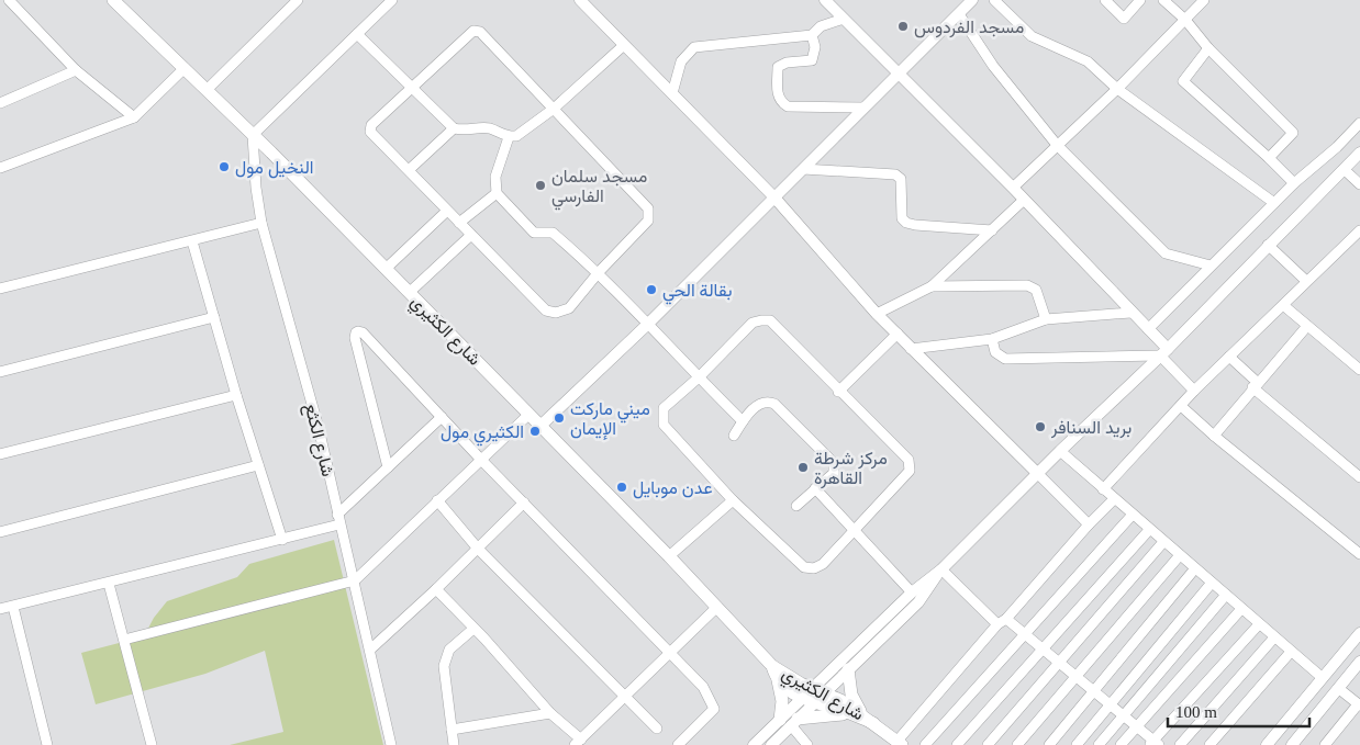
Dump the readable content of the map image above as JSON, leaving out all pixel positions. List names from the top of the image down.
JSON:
{
  "streets": {
    "main road": ["شارع الكثيري"],
    "street": ["شارع الكثع"]
  },
  "crossings": [
    ["شارع الكثيري", "شارع الكثع"]
  ],
  "places": [
    "مسجد الفردوس",
    "النخيل مول",
    "مسجد سلمان الفارسي",
    "بقالة الحي",
    "ميني ماركت الإيمان",
    "بريد السنافر",
    "الكثيري مول",
    "مركز شرطة القاهرة",
    "عدن موبايل"
  ],
  "scale_bar": "100 m"
}
